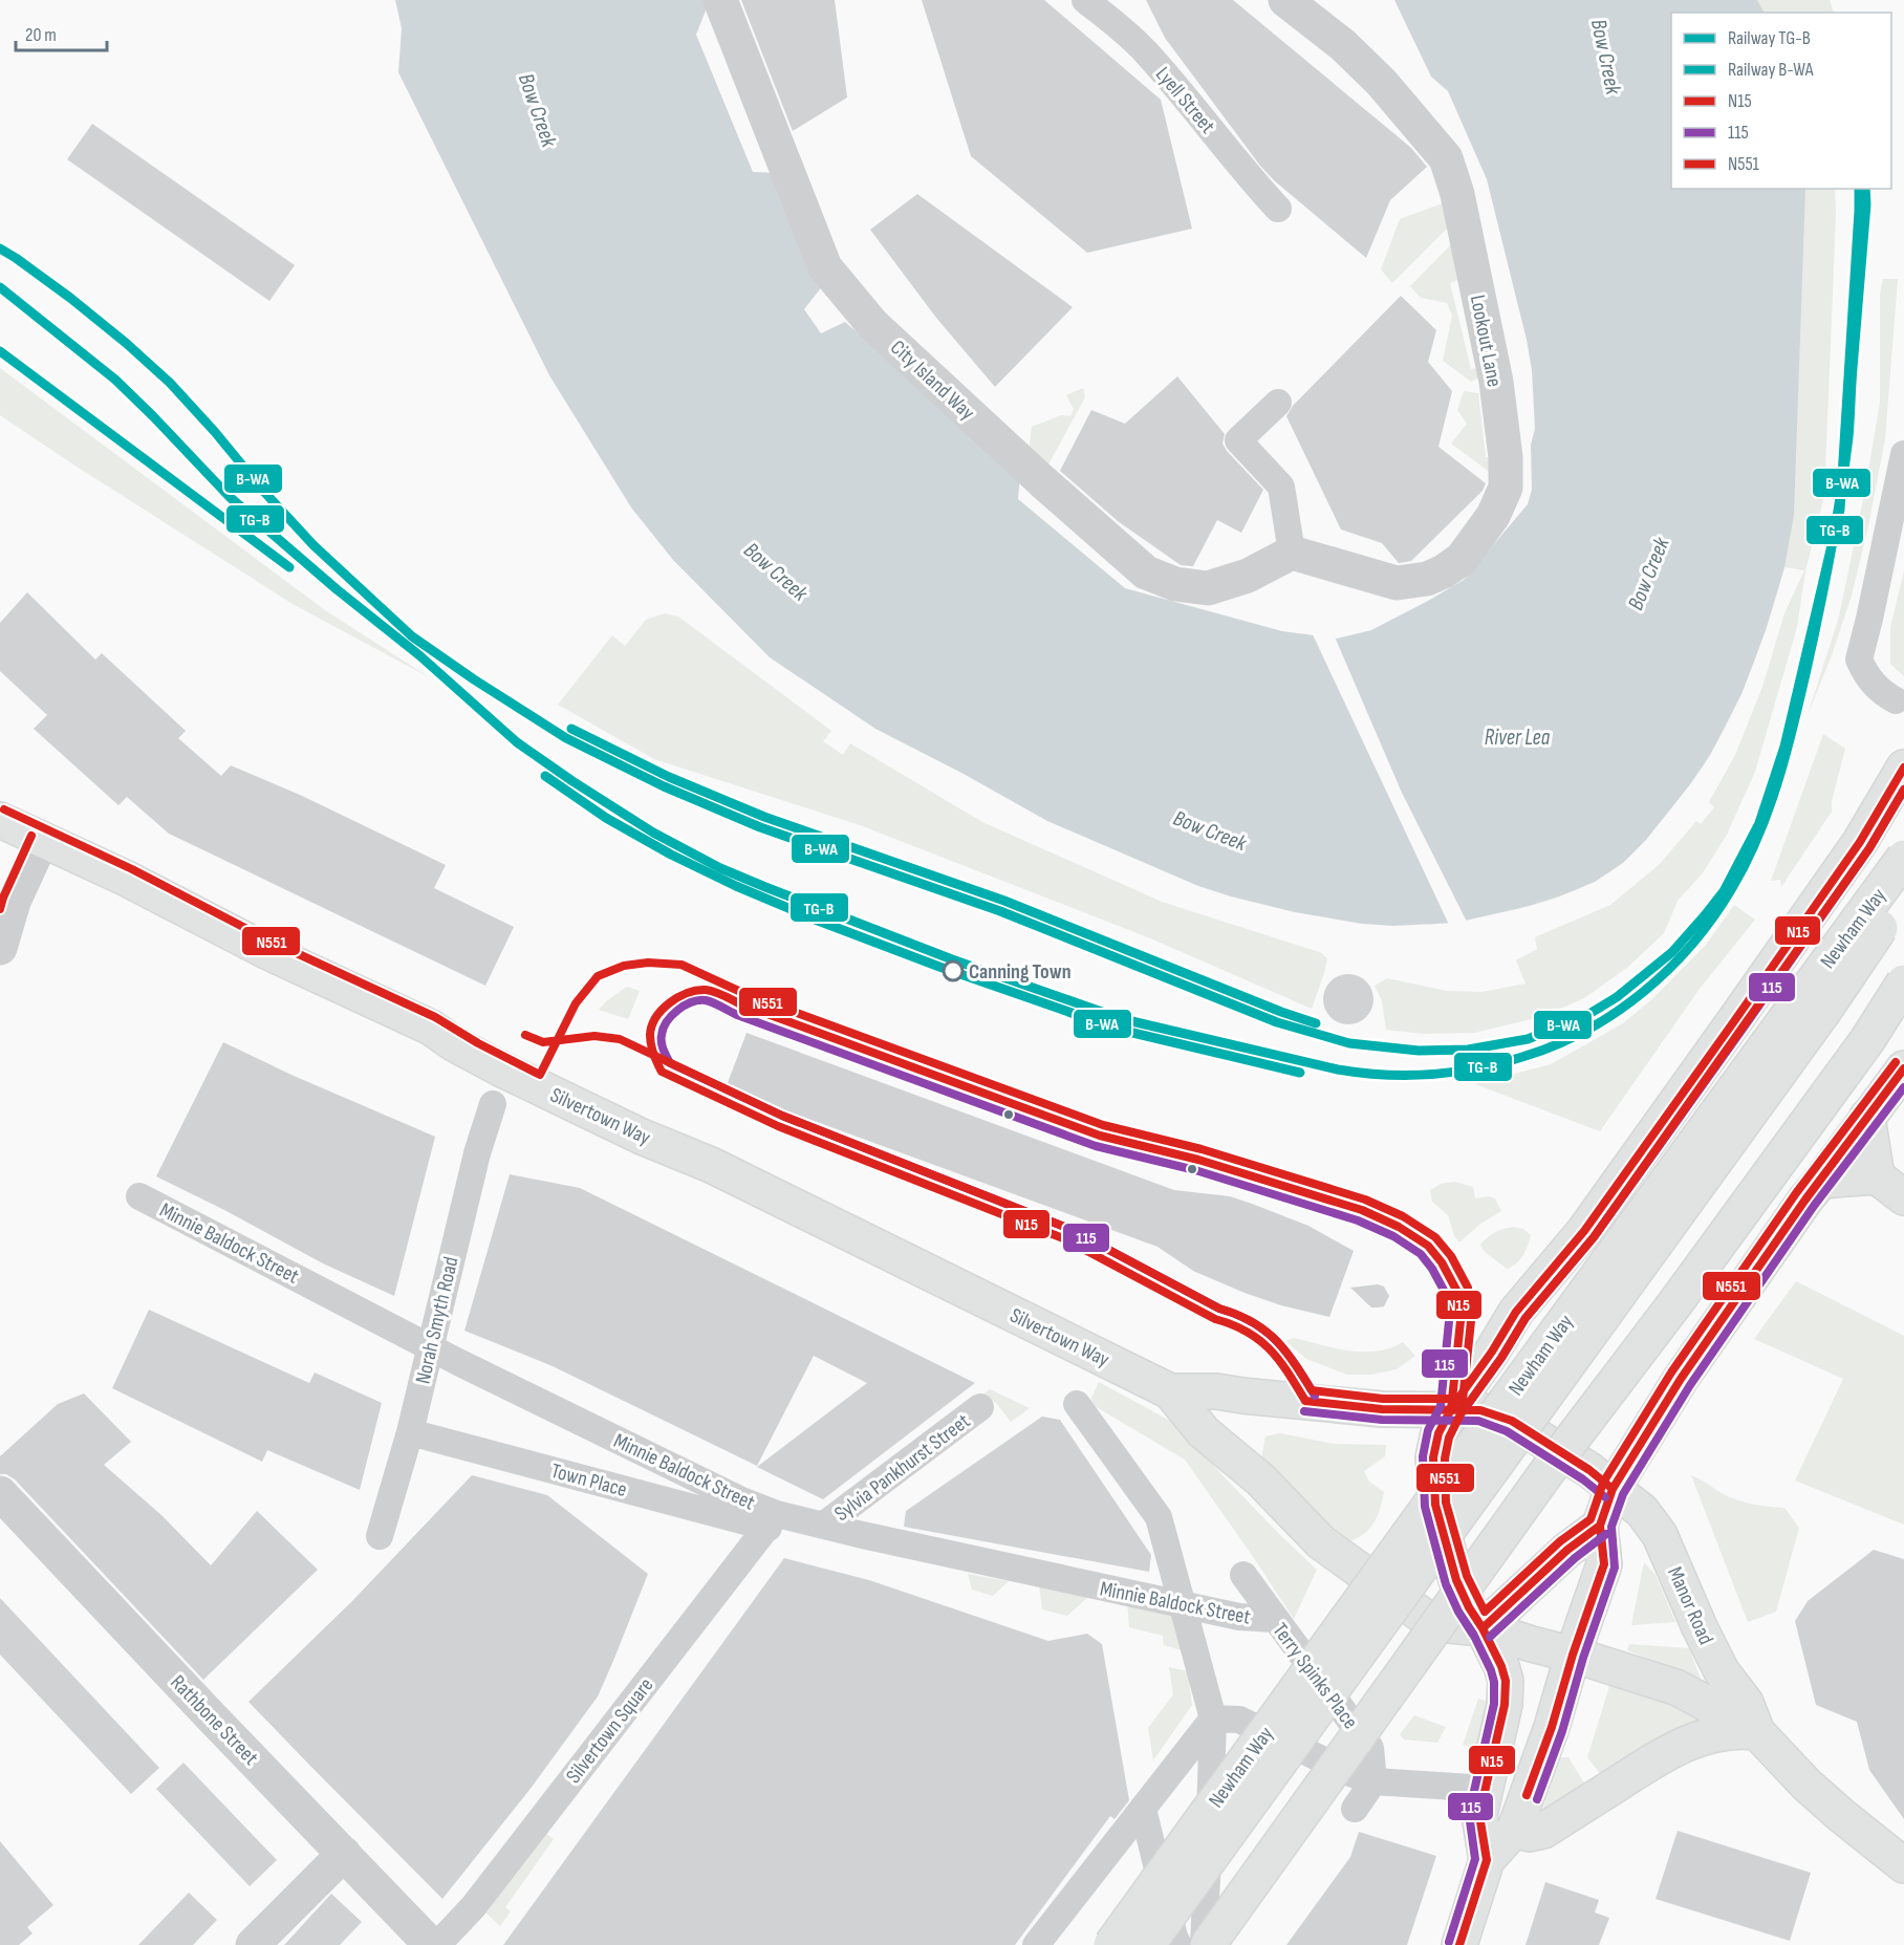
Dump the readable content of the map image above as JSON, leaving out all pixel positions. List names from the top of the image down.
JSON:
{
  "streets": {
    "main road": ["Newham Way", "Silvertown Way", "Manor Road"],
    "street": [
      "Lyell Street",
      "Lookout Lane",
      "City Island Way",
      "Minnie Baldock Street",
      "Norah Smyth Road",
      "Sylvia Pankhurst Street",
      "Town Place",
      "Terry Spinks Place",
      "Rathbone Street",
      "Silvertown Square"
    ]
  },
  "crossings": [
    ["Lookout Lane", "City Island Way"],
    ["Silvertown Way", "Manor Road"],
    ["Minnie Baldock Street", "Norah Smyth Road"],
    ["Minnie Baldock Street", "Sylvia Pankhurst Street"],
    ["Minnie Baldock Street", "Town Place"],
    ["Minnie Baldock Street", "Terry Spinks Place"],
    ["Minnie Baldock Street", "Silvertown Square"],
    ["Norah Smyth Road", "Town Place"],
    ["Town Place", "Silvertown Square"]
  ],
  "water": ["Bow Creek", "River Lea"],
  "places": ["Canning Town"],
  "lines": [
    "rail line TG-B",
    "rail line B-WA",
    "transit line N15",
    "transit line 115",
    "transit line N551"
  ],
  "legend": [
    "Railway TG-B",
    "Railway B-WA",
    "N15",
    "115",
    "N551"
  ],
  "scale_bar": "20 m"
}
